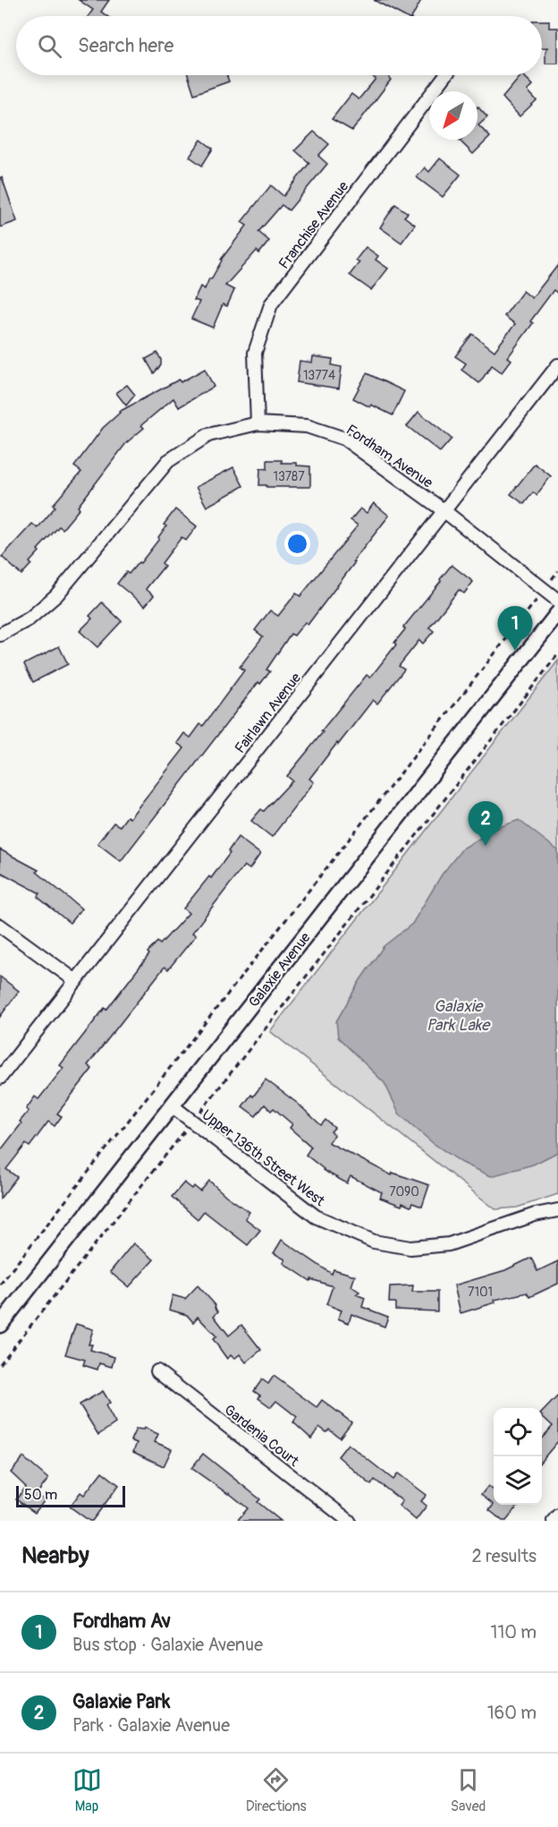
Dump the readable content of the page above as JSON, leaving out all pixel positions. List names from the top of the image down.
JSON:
{
  "streets": {
    "street": [
      "Franchise Avenue",
      "Fordham Avenue",
      "Fairlawn Avenue",
      "Galaxie Avenue",
      "Upper 136th Street West",
      "Gardenia Court"
    ]
  },
  "crossings": [
    ["Franchise Avenue", "Fordham Avenue"],
    ["Fordham Avenue", "Fairlawn Avenue"],
    ["Galaxie Avenue", "Upper 136th Street West"]
  ],
  "water": ["Galaxie Park Lake"],
  "house_numbers": [
    "13774",
    "13787",
    "7090",
    "7101"
  ],
  "scale_bar": "50 m",
  "north": "bottom left",
  "page": {
    "search": "Search here",
    "pins": ["1", "2"],
    "scale": "50 m",
    "heading": ["Nearby", "2 results"],
    "list": [
      {
        "mark": "1",
        "name": "Fordham Av",
        "note": "Bus stop · Galaxie Avenue",
        "value": "110 m"
      },
      {
        "mark": "2",
        "name": "Galaxie Park",
        "note": "Park · Galaxie Avenue",
        "value": "160 m"
      }
    ],
    "nav": ["Map", "Directions", "Saved"]
  }
}
